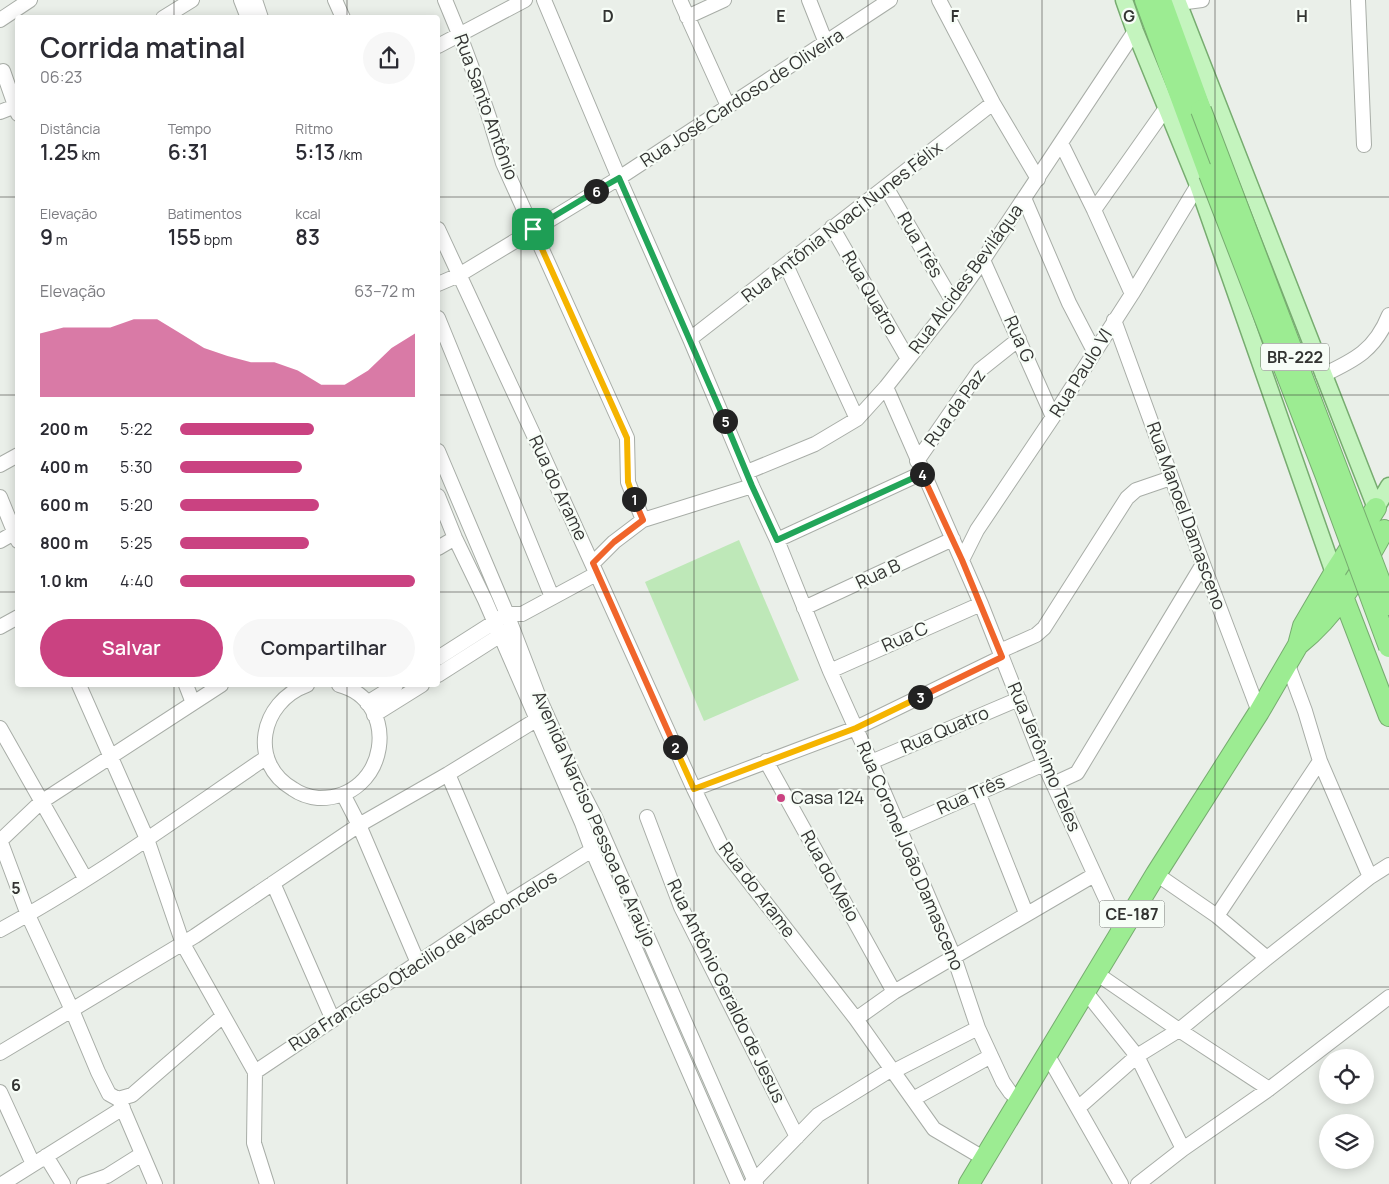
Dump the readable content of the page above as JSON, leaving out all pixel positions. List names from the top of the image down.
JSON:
{
  "streets": {
    "highway": ["BR-222", "CE-187"],
    "street": [
      "Rua José Cardoso de Oliveira",
      "Rua Santo Antônio",
      "Rua Antônia Noaci Nunes Félix",
      "Rua Três",
      "Rua Alcides Beviláqua",
      "Rua Quatro",
      "Rua G",
      "Rua Paulo VI",
      "Rua da Paz",
      "Rua do Arame",
      "Rua Manoel Damasceno",
      "Rua B",
      "Rua C",
      "Rua Jerônimo Teles",
      "Avenida Narciso Pessoa de Araújo",
      "Rua Coronel João Damasceno",
      "Rua do Meio",
      "Rua Francisco Otacilio de Vasconcelos",
      "Rua Antônio Geraldo de Jesus"
    ]
  },
  "crossings": [
    ["Rua José Cardoso de Oliveira", "Rua Santo Antônio"],
    ["Rua José Cardoso de Oliveira", "Rua do Arame"],
    ["Rua José Cardoso de Oliveira", "Rua Coronel João Damasceno"],
    ["Rua Antônia Noaci Nunes Félix", "Rua Três"],
    ["Rua Antônia Noaci Nunes Félix", "Rua Quatro"],
    ["Rua Antônia Noaci Nunes Félix", "Rua Coronel João Damasceno"],
    ["Rua Três", "Rua Alcides Beviláqua"],
    ["Rua Três", "Rua Jerônimo Teles"],
    ["Rua Três", "Rua Coronel João Damasceno"],
    ["Rua Alcides Beviláqua", "Rua Quatro"],
    ["Rua Alcides Beviláqua", "Rua G"],
    ["Rua Alcides Beviláqua", "Rua Jerônimo Teles"],
    ["Rua Alcides Beviláqua", "Rua Coronel João Damasceno"],
    ["Rua Quatro", "Rua Jerônimo Teles"],
    ["Rua Quatro", "Rua Coronel João Damasceno"],
    ["Rua G", "Rua Paulo VI"],
    ["Rua G", "Rua da Paz"],
    ["BR-222", "Rua Paulo VI"],
    ["BR-222", "CE-187"],
    ["Rua Paulo VI", "Rua Manoel Damasceno"],
    ["Rua Paulo VI", "Rua Jerônimo Teles"],
    ["Rua da Paz", "Rua Jerônimo Teles"],
    ["Rua do Arame", "CE-187"],
    ["Rua Manoel Damasceno", "CE-187"],
    ["Rua B", "Rua Jerônimo Teles"],
    ["Rua B", "Rua Coronel João Damasceno"],
    ["Rua C", "Rua Jerônimo Teles"],
    ["Rua C", "Rua Coronel João Damasceno"],
    ["Rua Jerônimo Teles", "CE-187"],
    ["Avenida Narciso Pessoa de Araújo", "Rua Francisco Otacilio de Vasconcelos"],
    ["Rua Coronel João Damasceno", "CE-187"]
  ],
  "places": ["Casa 124"],
  "page": {
    "heading": ["Corrida matinal", "06:23"],
    "stats": [
      ["Distância", "1.25 km"],
      ["Tempo", "6:31"],
      ["Ritmo", "5:13 /km"],
      ["Elevação", "9 m"],
      ["Batimentos", "155 bpm"],
      ["kcal", "83"]
    ],
    "pins": [
      "6",
      "5",
      "4",
      "1",
      "3",
      "2"
    ],
    "chart": ["Elevação", "63–72 m"],
    "list": [
      {
        "name": "200 m",
        "note": "5:22"
      },
      {
        "name": "400 m",
        "note": "5:30"
      },
      {
        "name": "600 m",
        "note": "5:20"
      },
      {
        "name": "800 m",
        "note": "5:25"
      },
      {
        "name": "1.0 km",
        "note": "4:40"
      }
    ],
    "buttons": ["Salvar", "Compartilhar"]
  },
  "grid": {
    "columns": [
      "D",
      "E",
      "F",
      "G",
      "H"
    ],
    "rows": ["5", "6"]
  }
}
